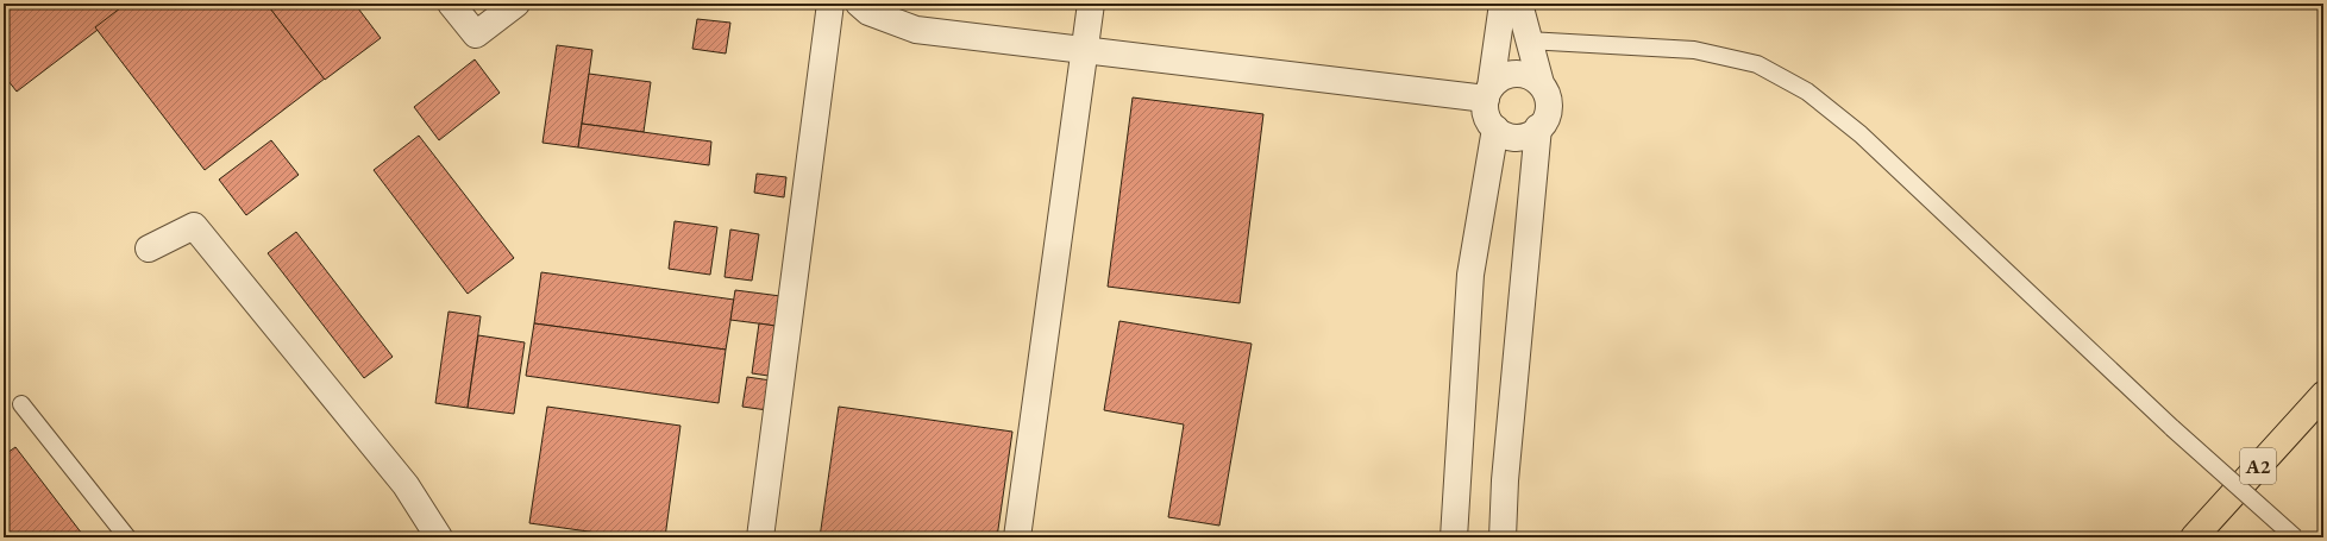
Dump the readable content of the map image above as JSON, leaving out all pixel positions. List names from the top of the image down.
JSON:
{
  "streets": {
    "highway": ["A2"]
  }
}
